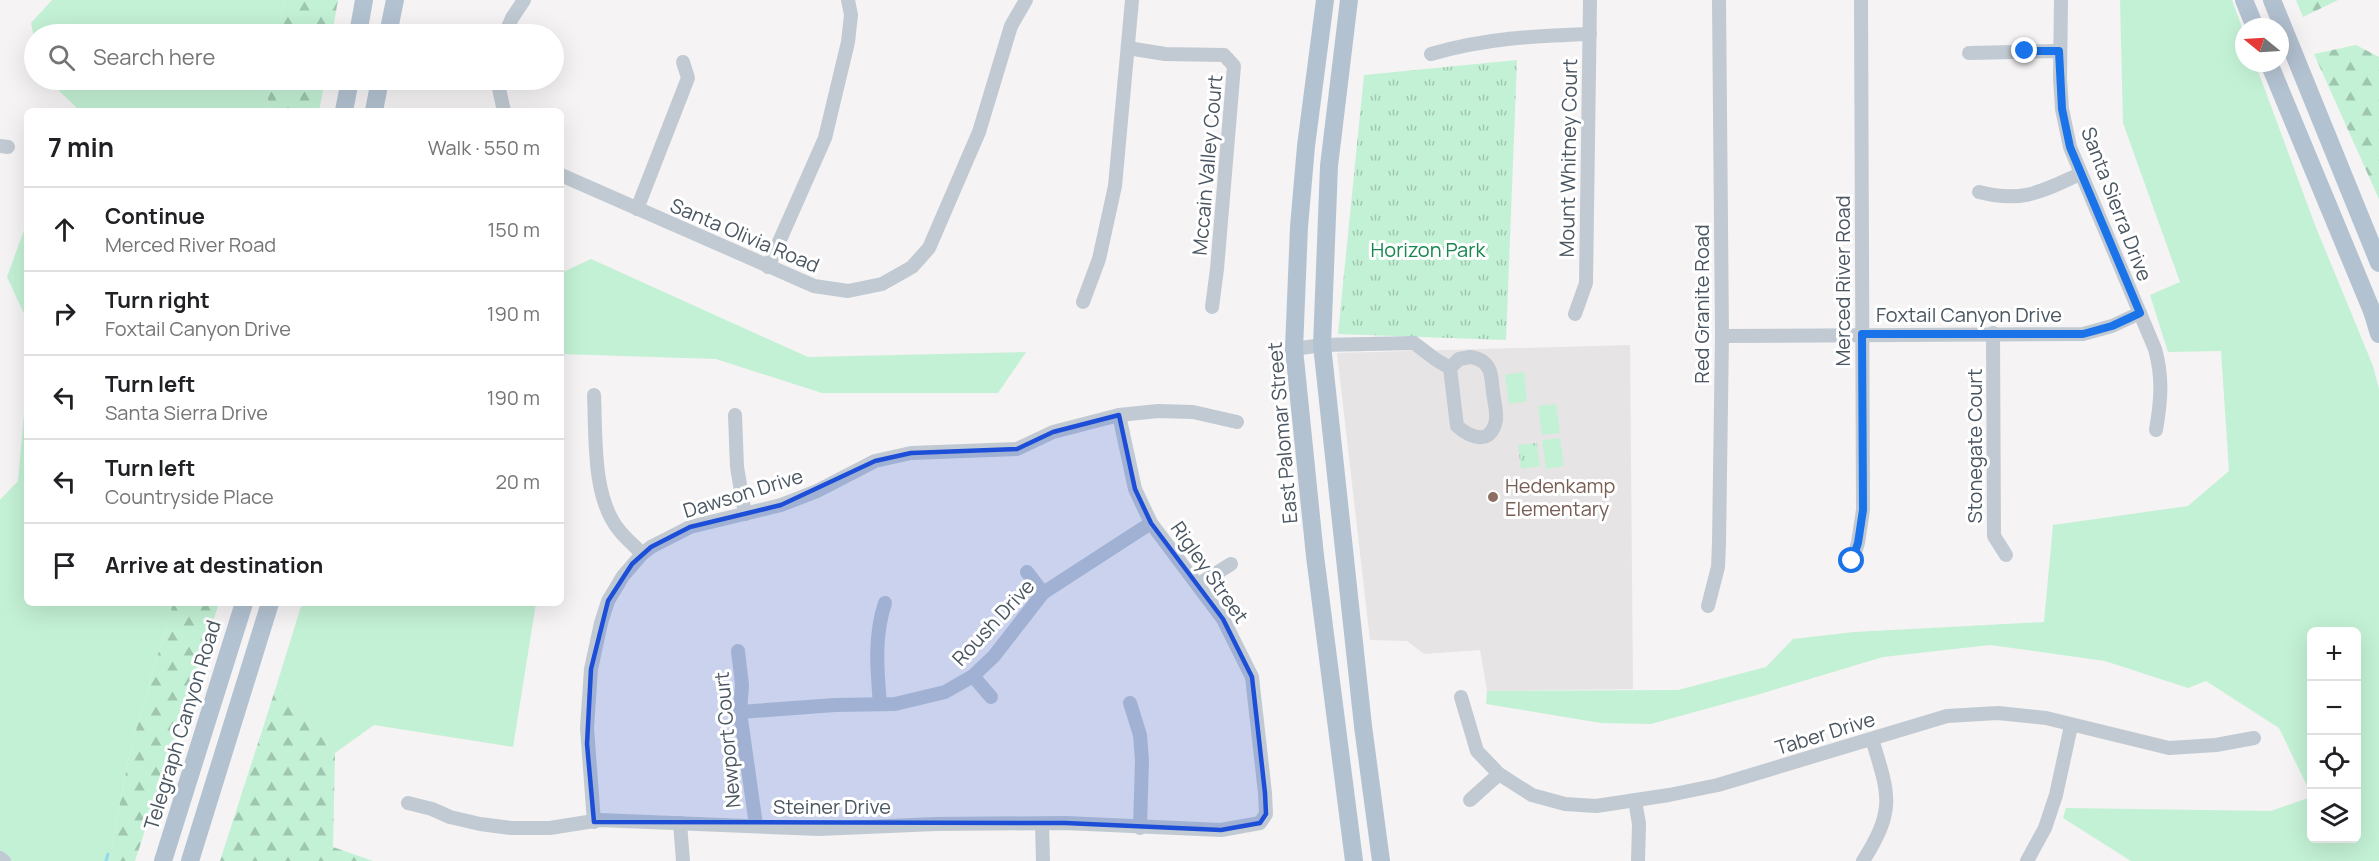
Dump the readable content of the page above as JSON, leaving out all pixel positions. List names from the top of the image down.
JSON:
{
  "streets": {
    "main road": ["East Palomar Street", "Telegraph Canyon Road"],
    "street": [
      "Mount Whitney Court",
      "Mccain Valley Court",
      "Santa Sierra Drive",
      "Santa Olivia Road",
      "Merced River Road",
      "Red Granite Road",
      "Foxtail Canyon Drive",
      "Stonegate Court",
      "Dawson Drive",
      "Rigley Street",
      "Roush Drive",
      "Taber Drive",
      "Newport Court",
      "Steiner Drive"
    ]
  },
  "crossings": [
    ["Santa Sierra Drive", "Foxtail Canyon Drive"],
    ["Merced River Road", "Foxtail Canyon Drive"],
    ["Red Granite Road", "Foxtail Canyon Drive"],
    ["Foxtail Canyon Drive", "Stonegate Court"],
    ["Dawson Drive", "Rigley Street"],
    ["Dawson Drive", "Steiner Drive"],
    ["Rigley Street", "Roush Drive"],
    ["Rigley Street", "Steiner Drive"],
    ["Roush Drive", "Newport Court"],
    ["Newport Court", "Steiner Drive"]
  ],
  "parks": ["Horizon Park"],
  "places": ["Hedenkamp Elementary"],
  "north": "left",
  "page": {
    "search": "Search here",
    "heading": ["7 min", "Walk · 550 m"],
    "list": [
      ["Continue", "Merced River Road", "150 m"],
      ["Turn right", "Foxtail Canyon Drive", "190 m"],
      ["Turn left", "Santa Sierra Drive", "190 m"],
      ["Turn left", "Countryside Place", "20 m"],
      "Arrive at destination"
    ],
    "map_buttons": ["+", "−"]
  }
}
